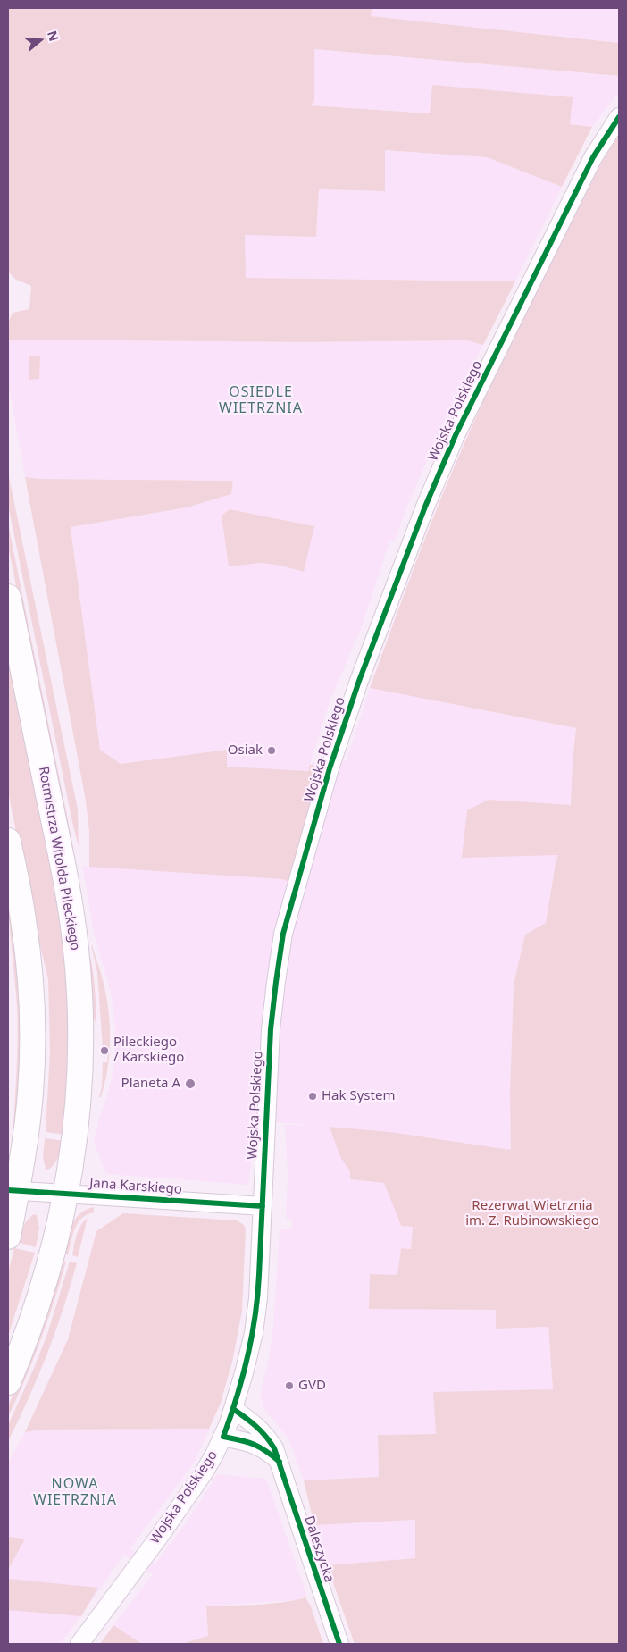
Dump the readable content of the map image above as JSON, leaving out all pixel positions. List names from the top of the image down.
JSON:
{
  "streets": {
    "main road": ["Rotmistrza Witolda Pileckiego"],
    "street": ["Wojska Polskiego", "Jana Karskiego", "Daleszycka"]
  },
  "crossings": [
    ["Wojska Polskiego", "Jana Karskiego"],
    ["Wojska Polskiego", "Daleszycka"],
    ["Rotmistrza Witolda Pileckiego", "Jana Karskiego"]
  ],
  "districts": ["OSIEDLE WIETRZNIA", "NOWA WIETRZNIA"],
  "parks": ["Rezerwat Wietrznia im. Z. Rubinowskiego"],
  "places": [
    "Osiak",
    "Pileckiego / Karskiego",
    "Planeta A",
    "Hak System",
    "GVD"
  ],
  "north": "right"
}
